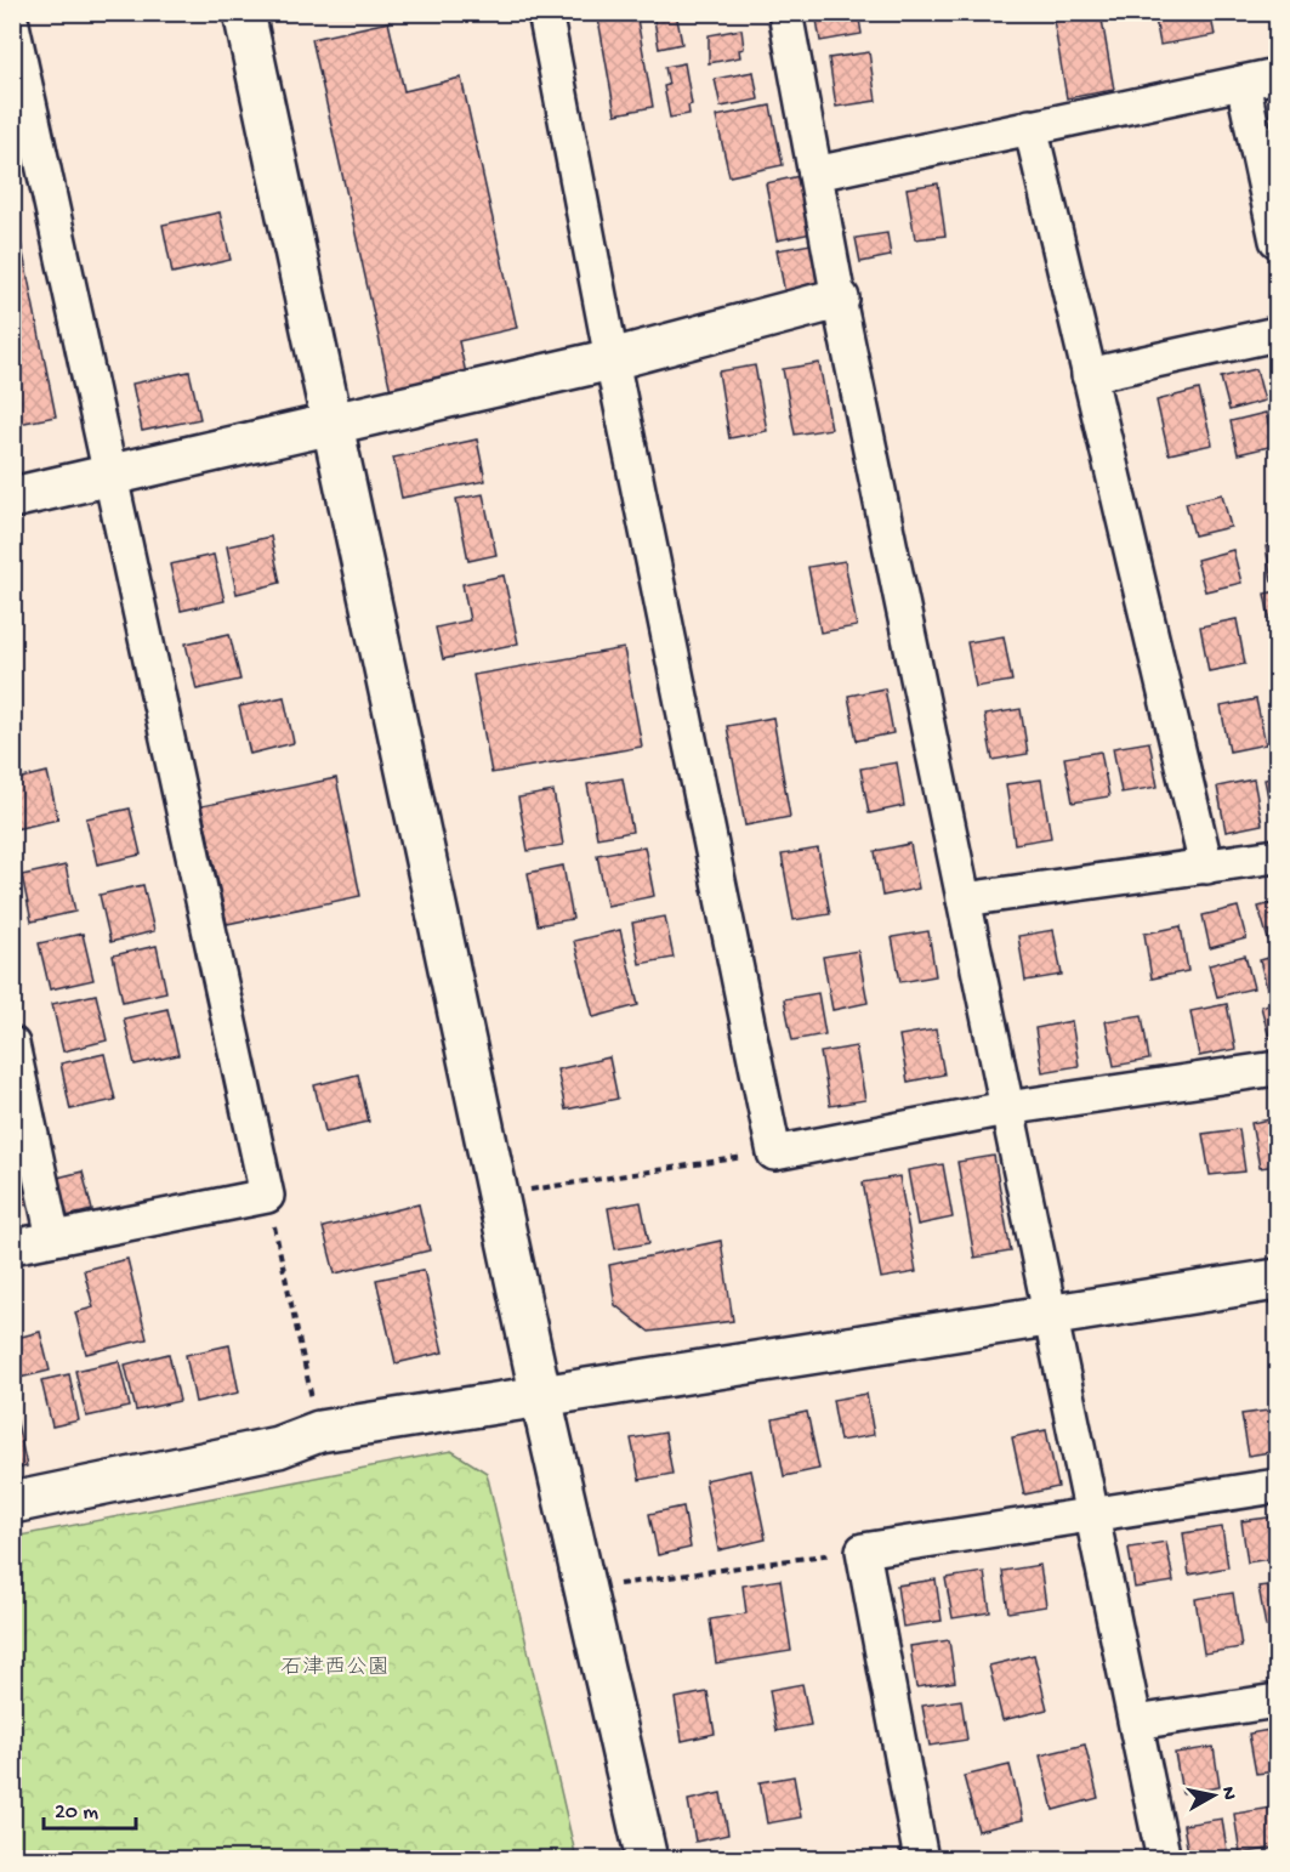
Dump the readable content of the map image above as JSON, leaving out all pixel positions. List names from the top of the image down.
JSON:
{
  "parks": ["石津西公園"],
  "scale_bar": "20 m",
  "north": "right"
}
